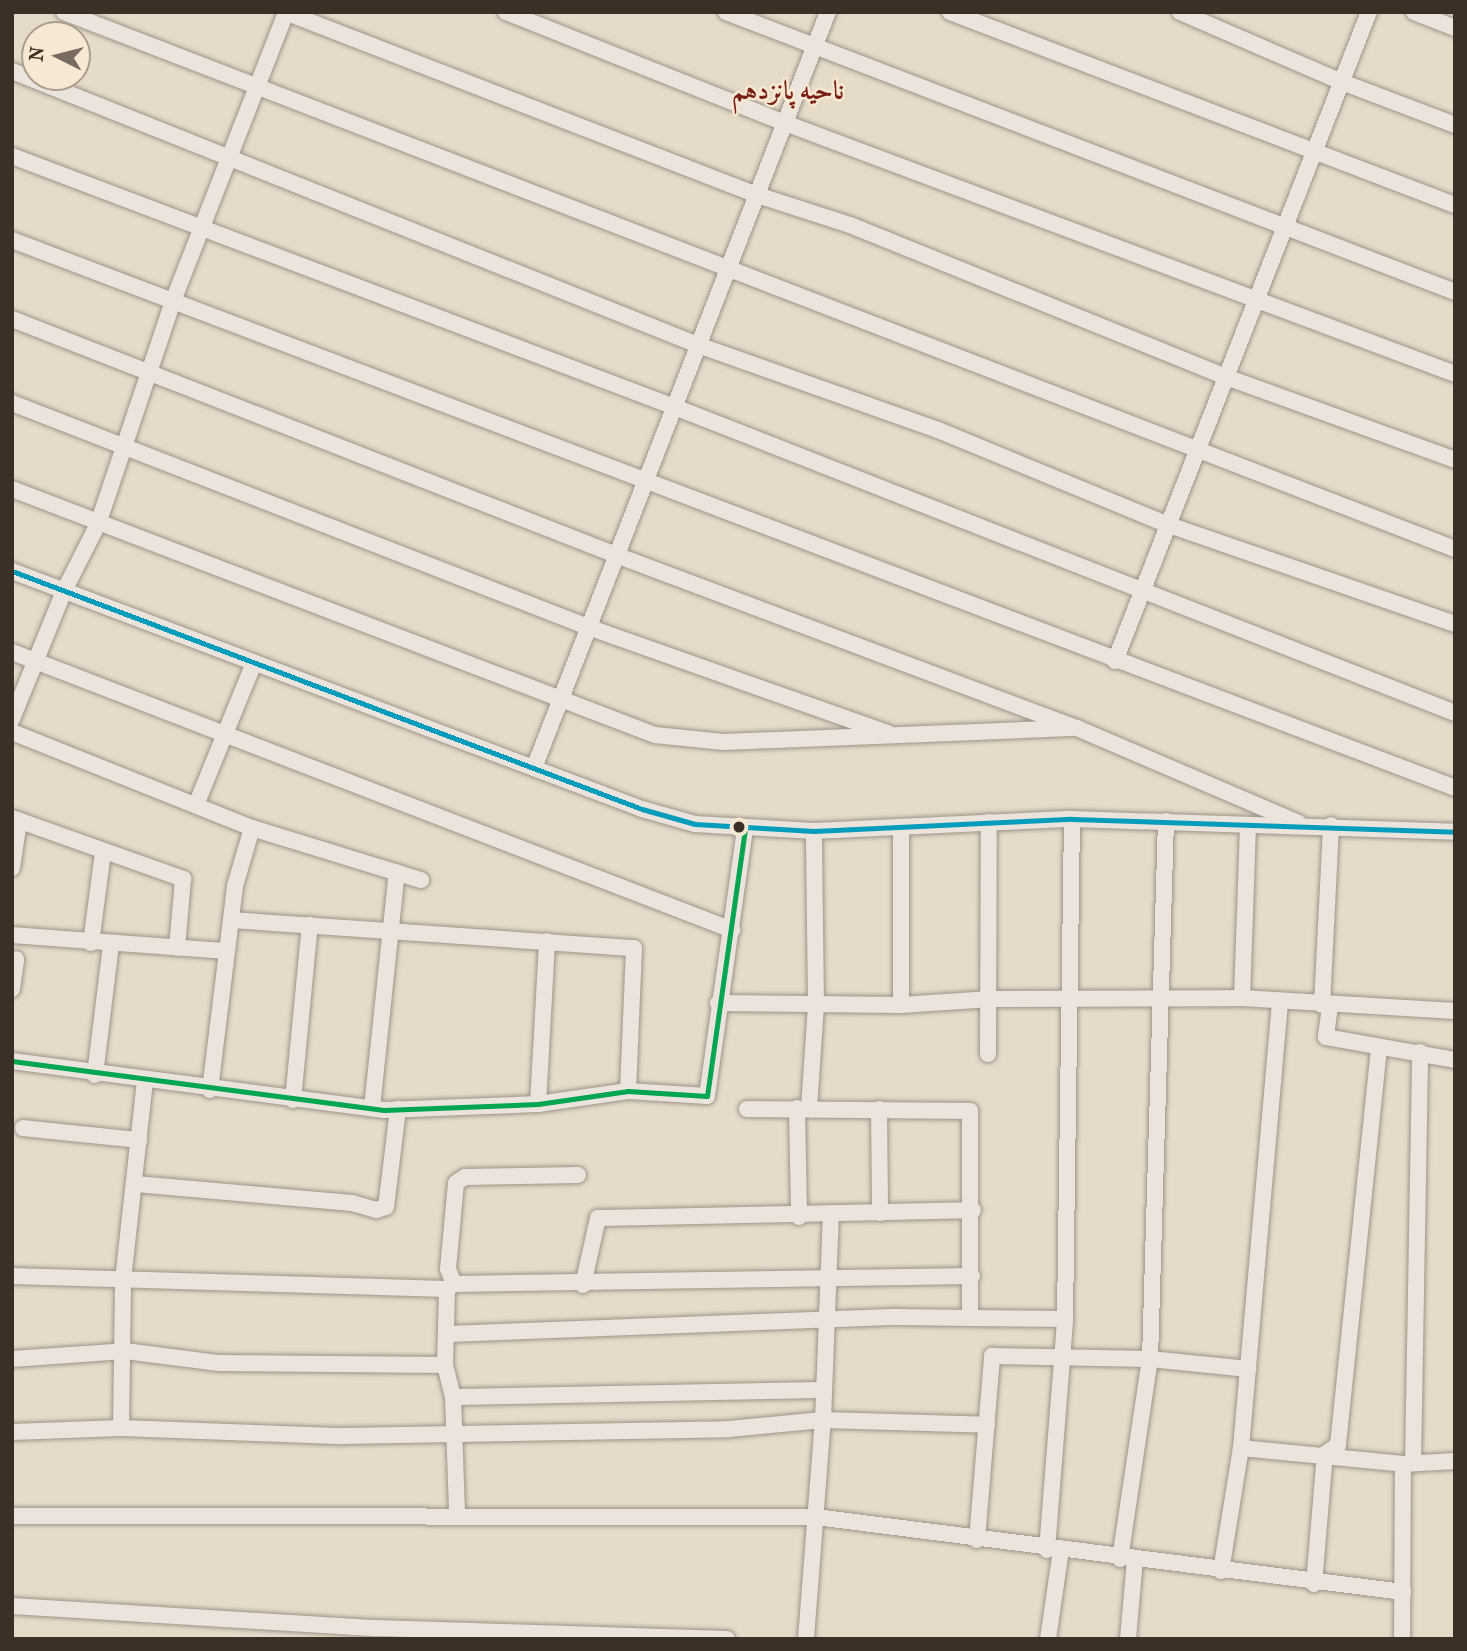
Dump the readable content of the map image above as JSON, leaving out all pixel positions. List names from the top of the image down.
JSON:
{
  "districts": ["ناحیه پانزدهم"],
  "north": "left"
}
